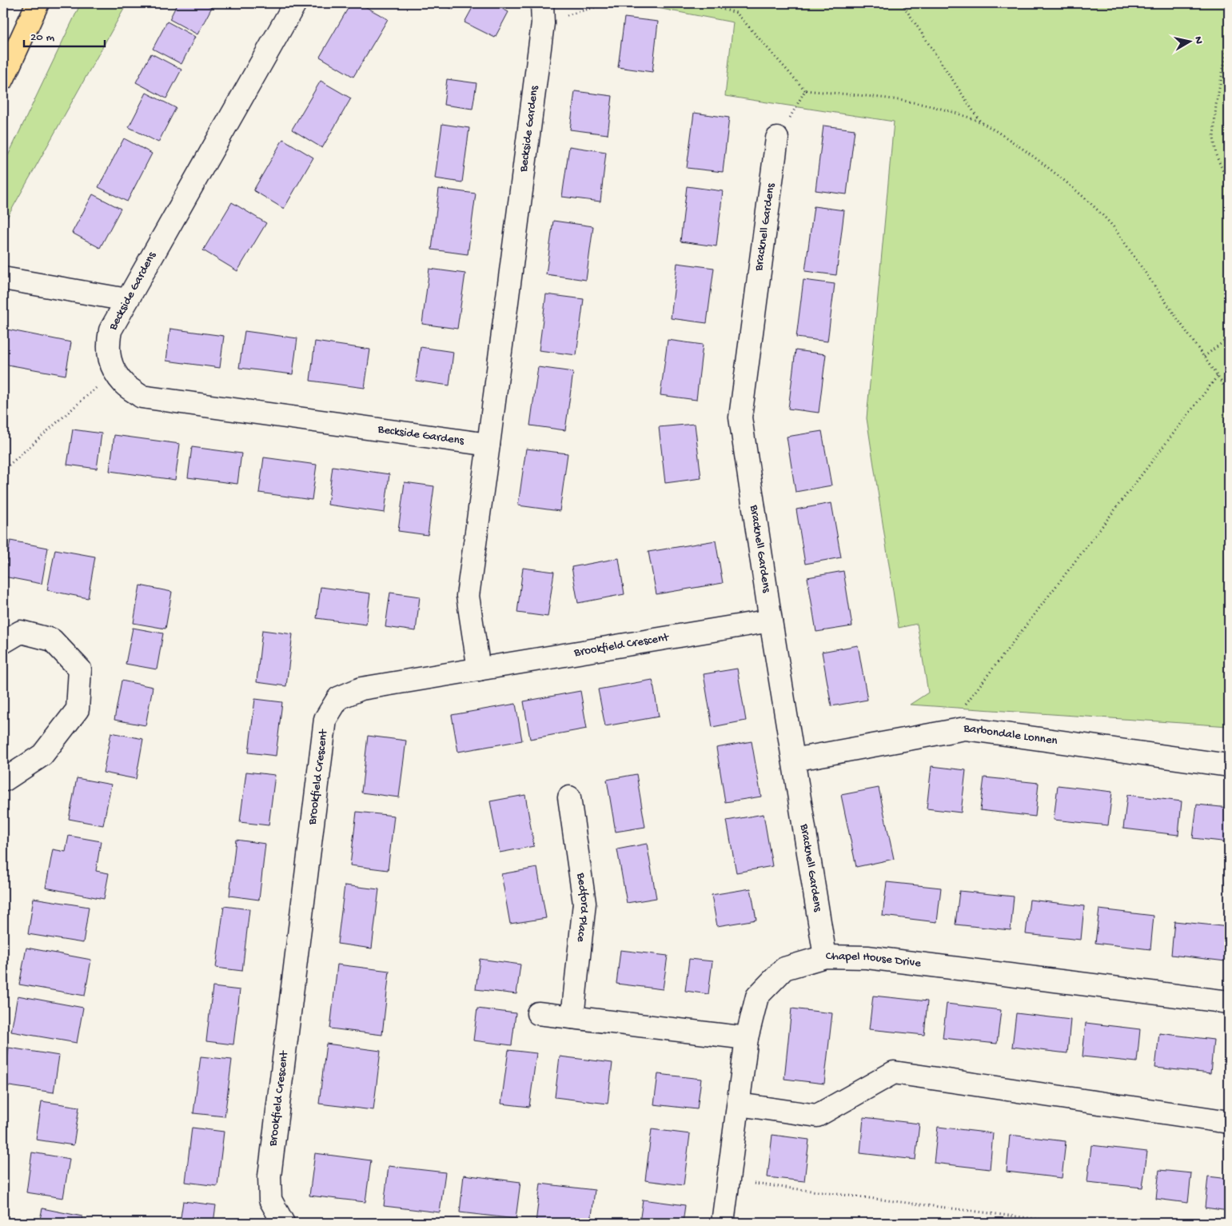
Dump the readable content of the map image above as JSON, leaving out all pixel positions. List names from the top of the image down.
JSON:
{
  "streets": {
    "street": [
      "Beckside Gardens",
      "Bracknell Gardens",
      "Brookfield Crescent",
      "Barbondale Lonnen",
      "Bedford Place",
      "Chapel House Drive"
    ]
  },
  "crossings": [
    ["Beckside Gardens", "Brookfield Crescent"],
    ["Bracknell Gardens", "Brookfield Crescent"],
    ["Bracknell Gardens", "Barbondale Lonnen"],
    ["Bracknell Gardens", "Chapel House Drive"]
  ],
  "scale_bar": "20 m",
  "north": "right"
}
